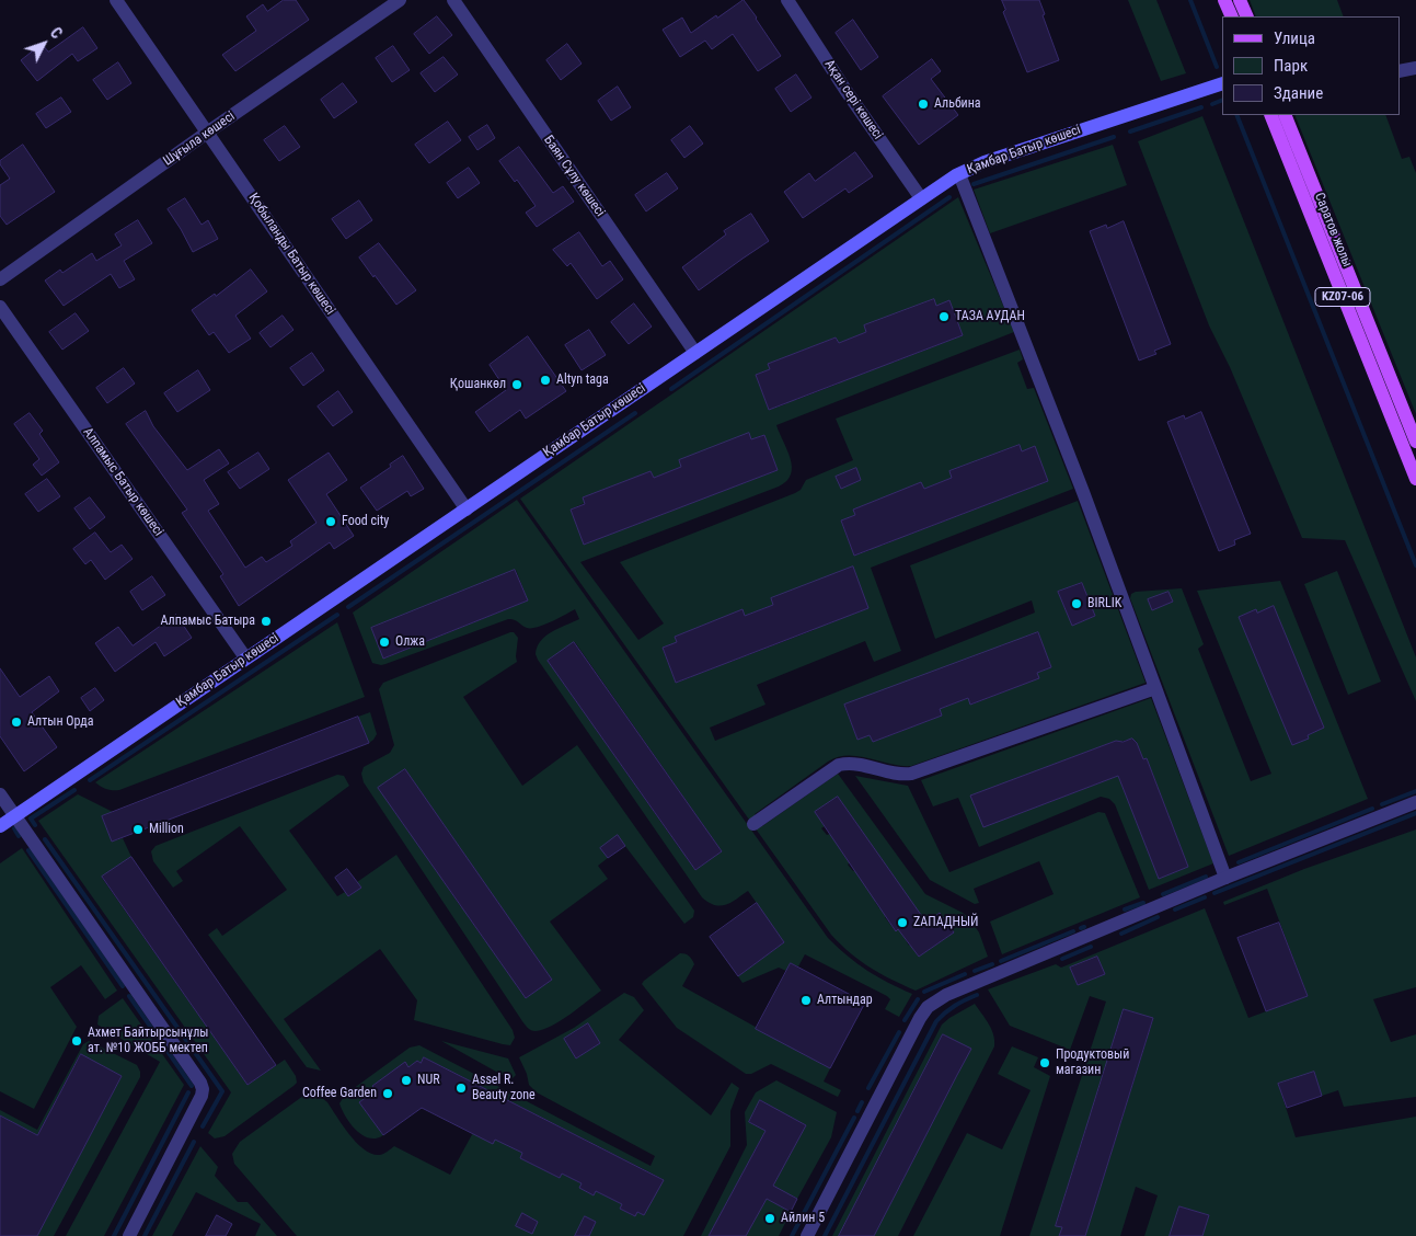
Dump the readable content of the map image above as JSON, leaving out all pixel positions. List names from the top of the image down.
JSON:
{
  "streets": {
    "main road": ["Қамбар Батыр көшесі", "Саратов жолы", "KZ07-06"],
    "street": [
      "Ақан сері көшесі",
      "Шұғыла көшесі",
      "Баян Сұлу көшесі",
      "Қобыланды Батыр көшесі",
      "Алпамыс Батыр көшесі"
    ]
  },
  "crossings": [
    ["Ақан сері көшесі", "Қамбар Батыр көшесі"],
    ["Шұғыла көшесі", "Қобыланды Батыр көшесі"],
    ["Қамбар Батыр көшесі", "Баян Сұлу көшесі"],
    ["Қамбар Батыр көшесі", "Қобыланды Батыр көшесі"],
    ["Қамбар Батыр көшесі", "Алпамыс Батыр көшесі"]
  ],
  "places": [
    "Альбина",
    "ТАЗА АУДАН",
    "Altyn taga",
    "Қошанкөл",
    "Food city",
    "BIRLIK",
    "Алпамыс Батыра",
    "Олжа",
    "Алтын Орда",
    "Million",
    "ZАПАДНЫЙ",
    "Алтындар",
    "Ахмет Байтырсынұлы ат. №10 ЖОББ мектеп",
    "Продуктовый магазин",
    "NUR",
    "Assel R. Beauty zone",
    "Coffee Garden",
    "Айлин 5"
  ],
  "legend": ["Улица", "Парк", "Здание"],
  "north": "top right"
}
